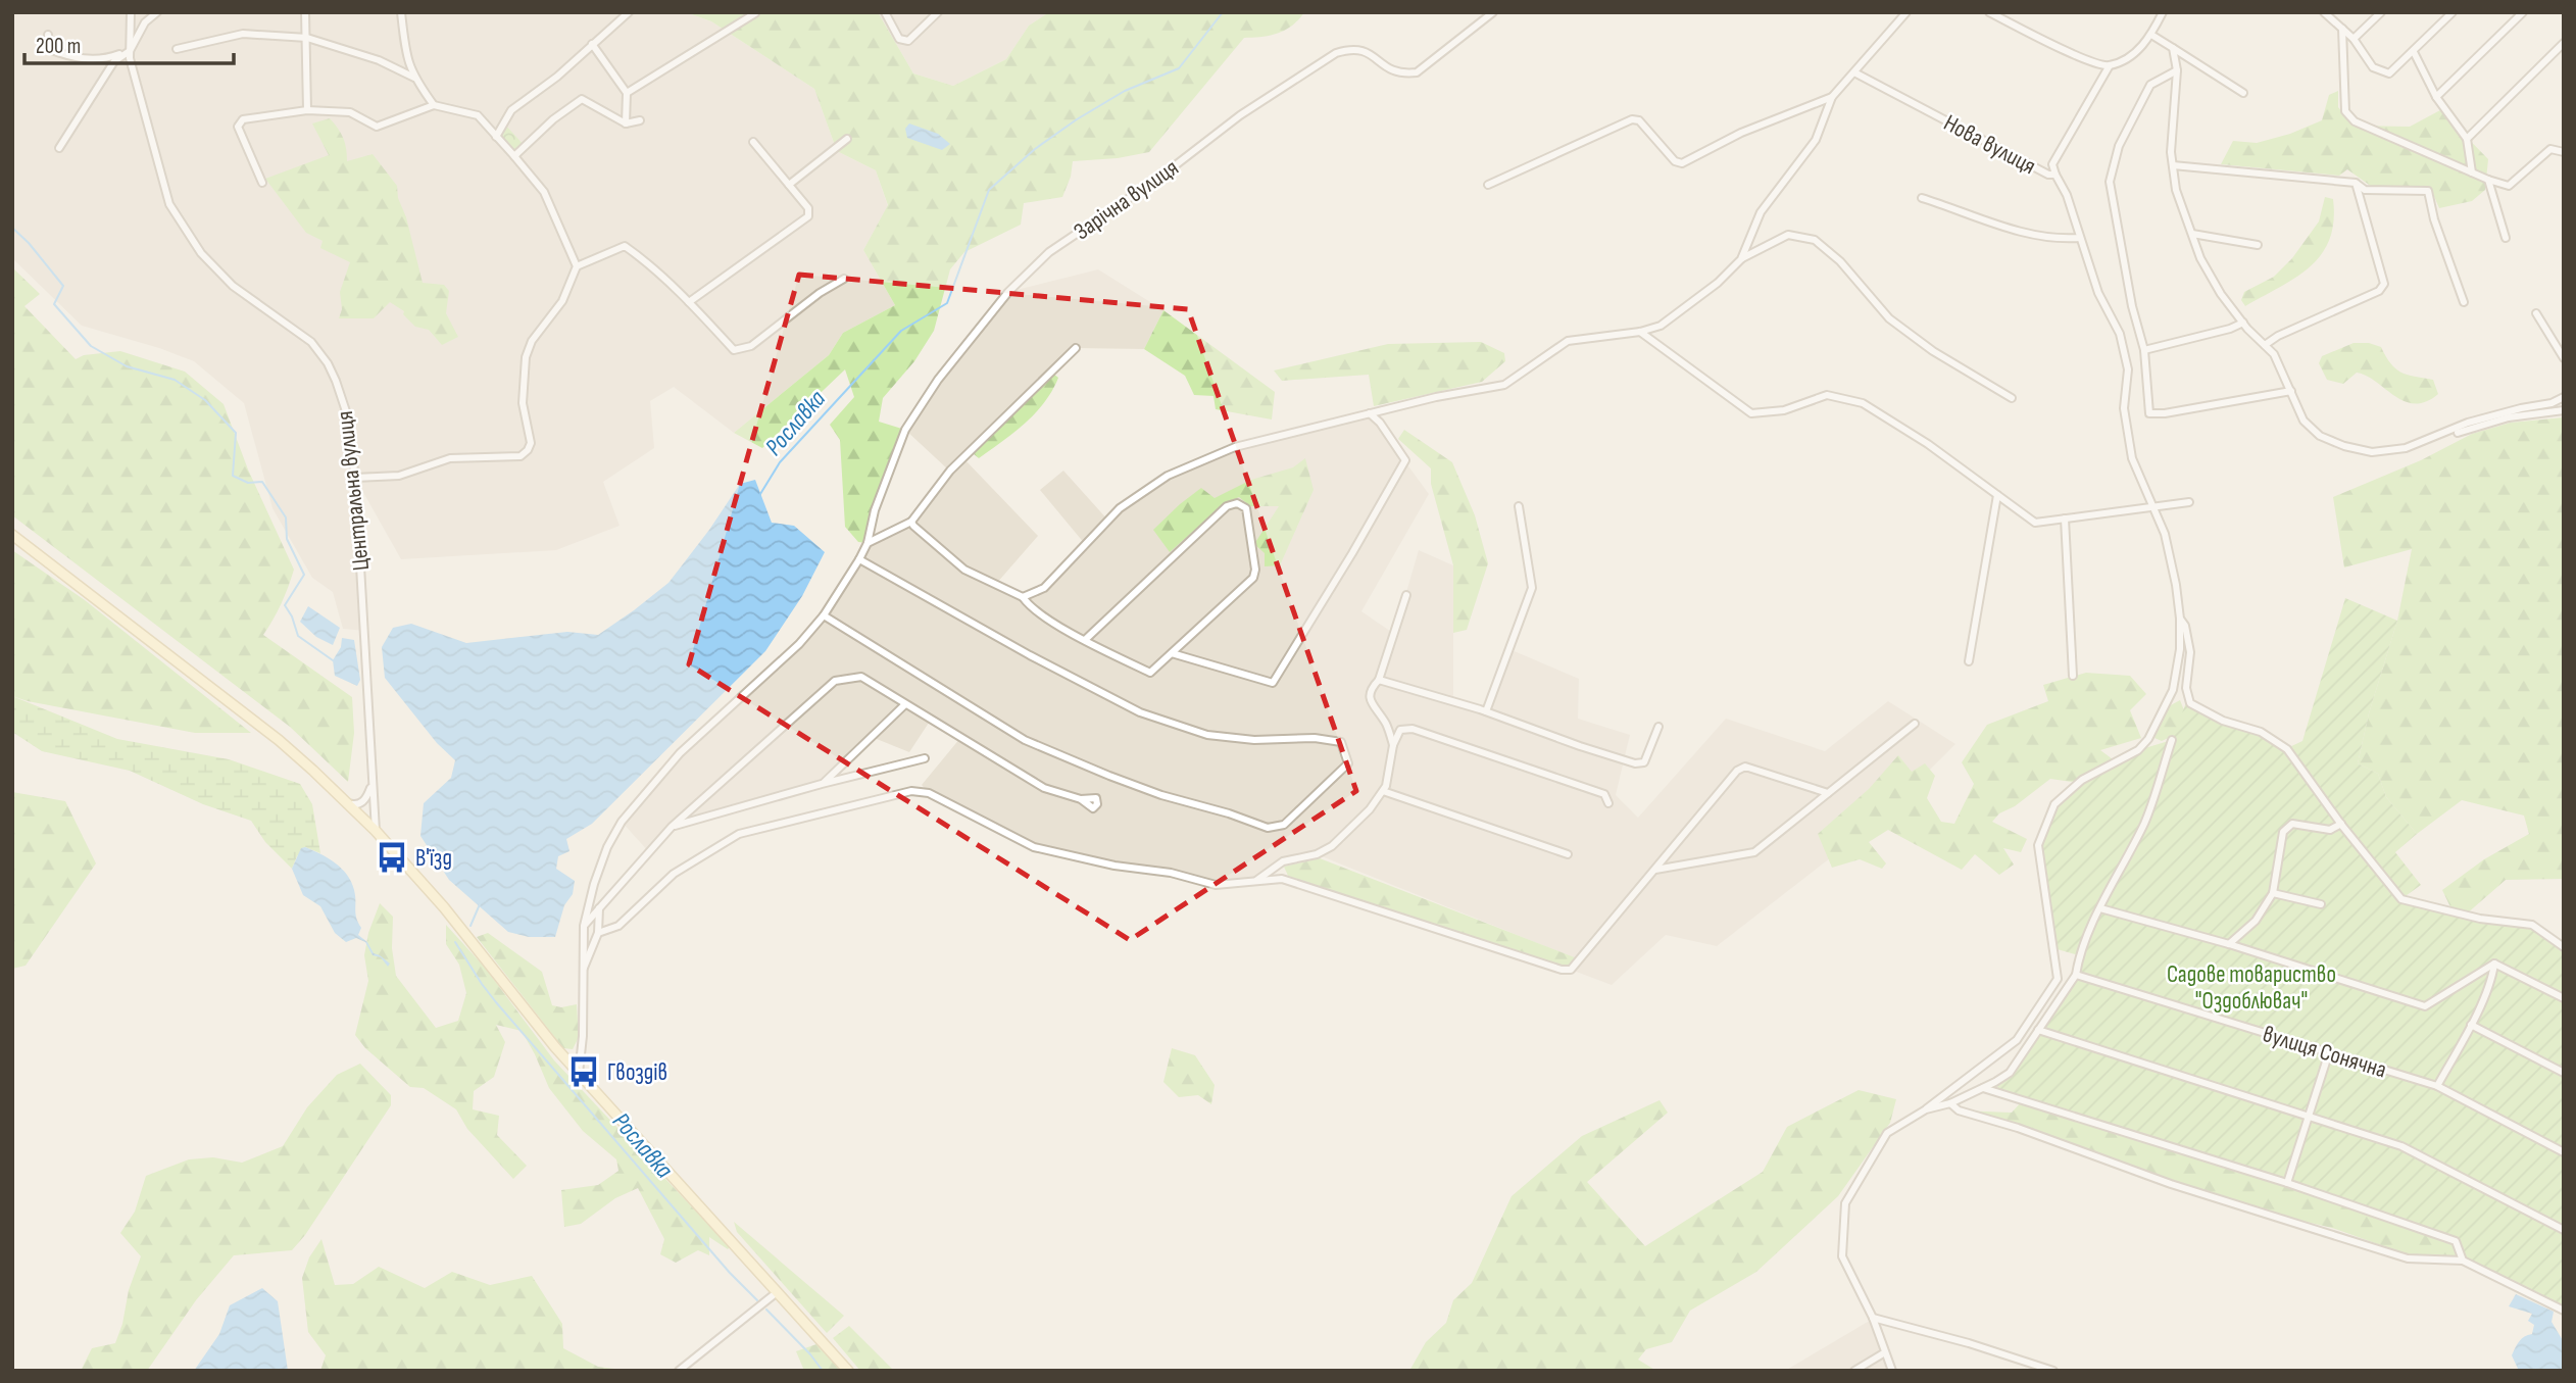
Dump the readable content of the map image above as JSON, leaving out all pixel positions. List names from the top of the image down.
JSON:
{
  "streets": {
    "street": [
      "Нова вулиця",
      "Зарічна вулиця",
      "Центральна вулиця",
      "вулиця Сонячна"
    ]
  },
  "water": ["Рославка"],
  "parks": ["Садове товариство \"Оздоблювач\""],
  "places": {
    "bus stop": ["В'їзд", "Гвоздів"]
  },
  "scale_bar": "200 m"
}
